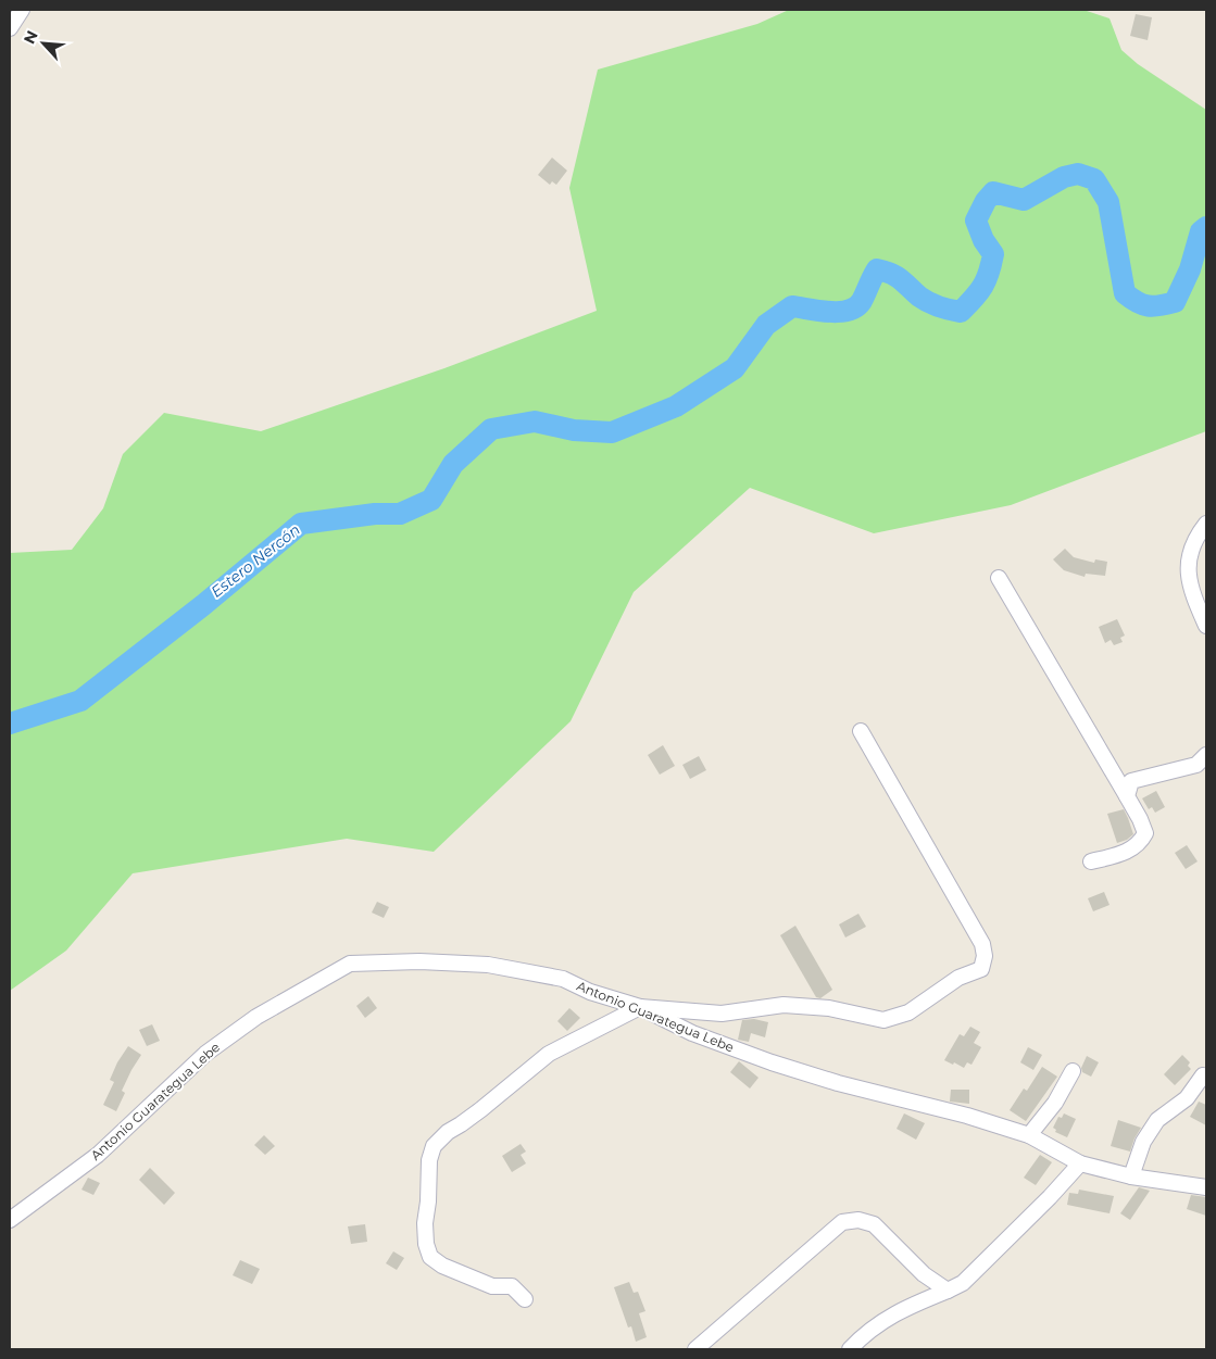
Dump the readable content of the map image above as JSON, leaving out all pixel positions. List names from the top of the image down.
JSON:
{
  "streets": {
    "street": ["Antonio Guarategua Lebe"]
  },
  "water": ["Estero Nercón"],
  "north": "top left"
}
